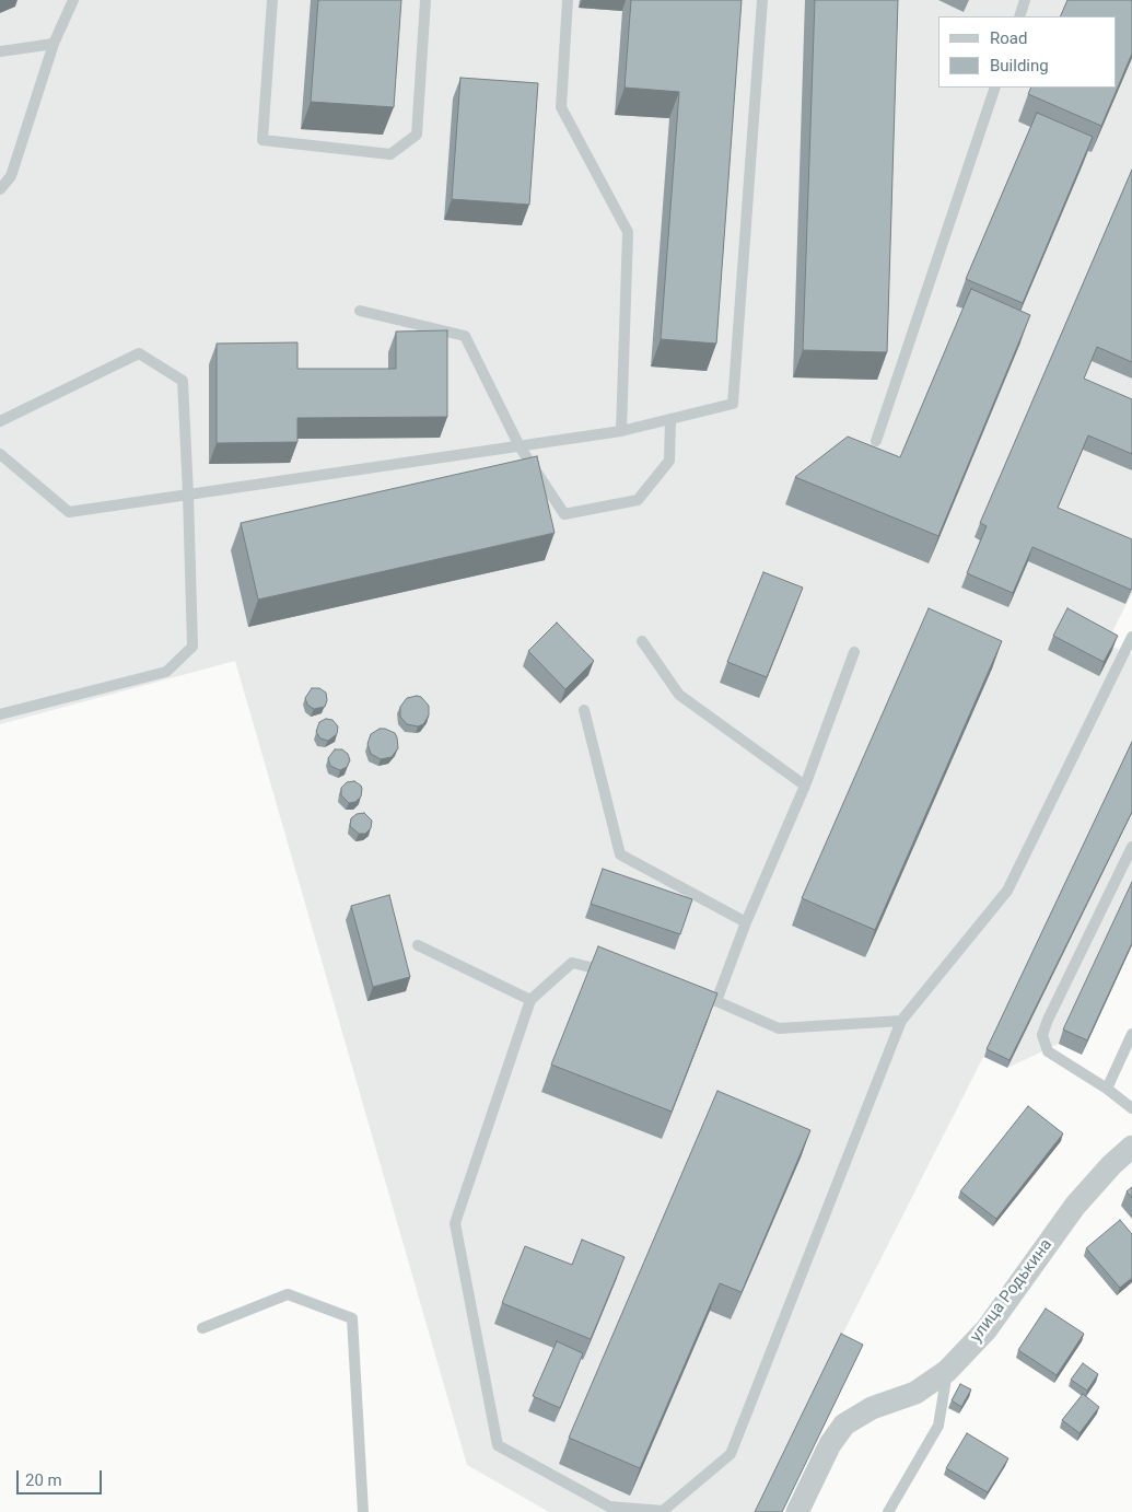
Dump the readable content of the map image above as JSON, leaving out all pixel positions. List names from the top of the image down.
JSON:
{
  "streets": {
    "street": ["улица Родькина"]
  },
  "legend": ["Road", "Building"],
  "scale_bar": "20 m"
}
